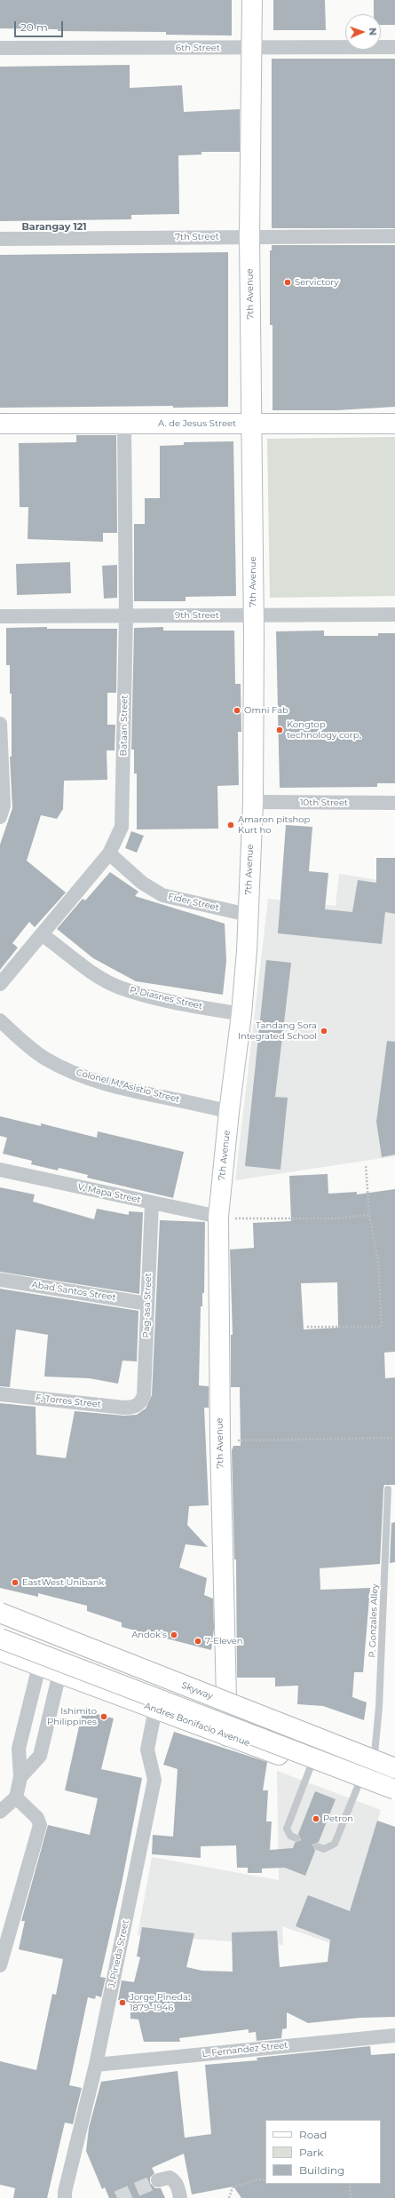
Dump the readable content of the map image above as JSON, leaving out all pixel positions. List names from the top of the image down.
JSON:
{
  "streets": {
    "main road": [
      "7th Avenue",
      "A. de Jesus Street",
      "Skyway",
      "Andres Bonifacio Avenue"
    ],
    "street": [
      "6th Street",
      "7th Street",
      "9th Street",
      "Bataan Street",
      "10th Street",
      "Fider Street",
      "P. Diasnes Street",
      "Colonel M. Asistio Street",
      "V. Mapa Street",
      "Abad Santos Street",
      "Pag-asa Street",
      "F. Torres Street",
      "J. Pineda Street",
      "L. Fernandez Street"
    ],
    "lane": ["P. Gonzales Alley"]
  },
  "crossings": [
    ["6th Street", "7th Avenue"],
    ["7th Street", "7th Avenue"],
    ["7th Avenue", "A. de Jesus Street"],
    ["7th Avenue", "9th Street"],
    ["7th Avenue", "10th Street"],
    ["7th Avenue", "Fider Street"],
    ["7th Avenue", "P. Diasnes Street"],
    ["7th Avenue", "Colonel M. Asistio Street"],
    ["7th Avenue", "V. Mapa Street"],
    ["7th Avenue", "Andres Bonifacio Avenue"],
    ["A. de Jesus Street", "Bataan Street"],
    ["9th Street", "Bataan Street"],
    ["Bataan Street", "Fider Street"],
    ["Bataan Street", "P. Diasnes Street"],
    ["V. Mapa Street", "Pag-asa Street"],
    ["Abad Santos Street", "Pag-asa Street"],
    ["Pag-asa Street", "F. Torres Street"],
    ["Andres Bonifacio Avenue", "J. Pineda Street"],
    ["J. Pineda Street", "L. Fernandez Street"]
  ],
  "districts": ["Barangay 121"],
  "places": [
    "Servictory",
    "Omni Fab",
    "Kongtop technology corp.",
    "Amaron pitshop Kurt ho",
    "Tandang Sora Integrated School",
    "EastWest Unibank",
    "Andok's",
    "7-Eleven",
    "Ishimito Philippines",
    "Petron",
    "Jorge Pineda: 1879–1946"
  ],
  "legend": ["Road", "Park", "Building"],
  "scale_bar": "20 m",
  "north": "right"
}
